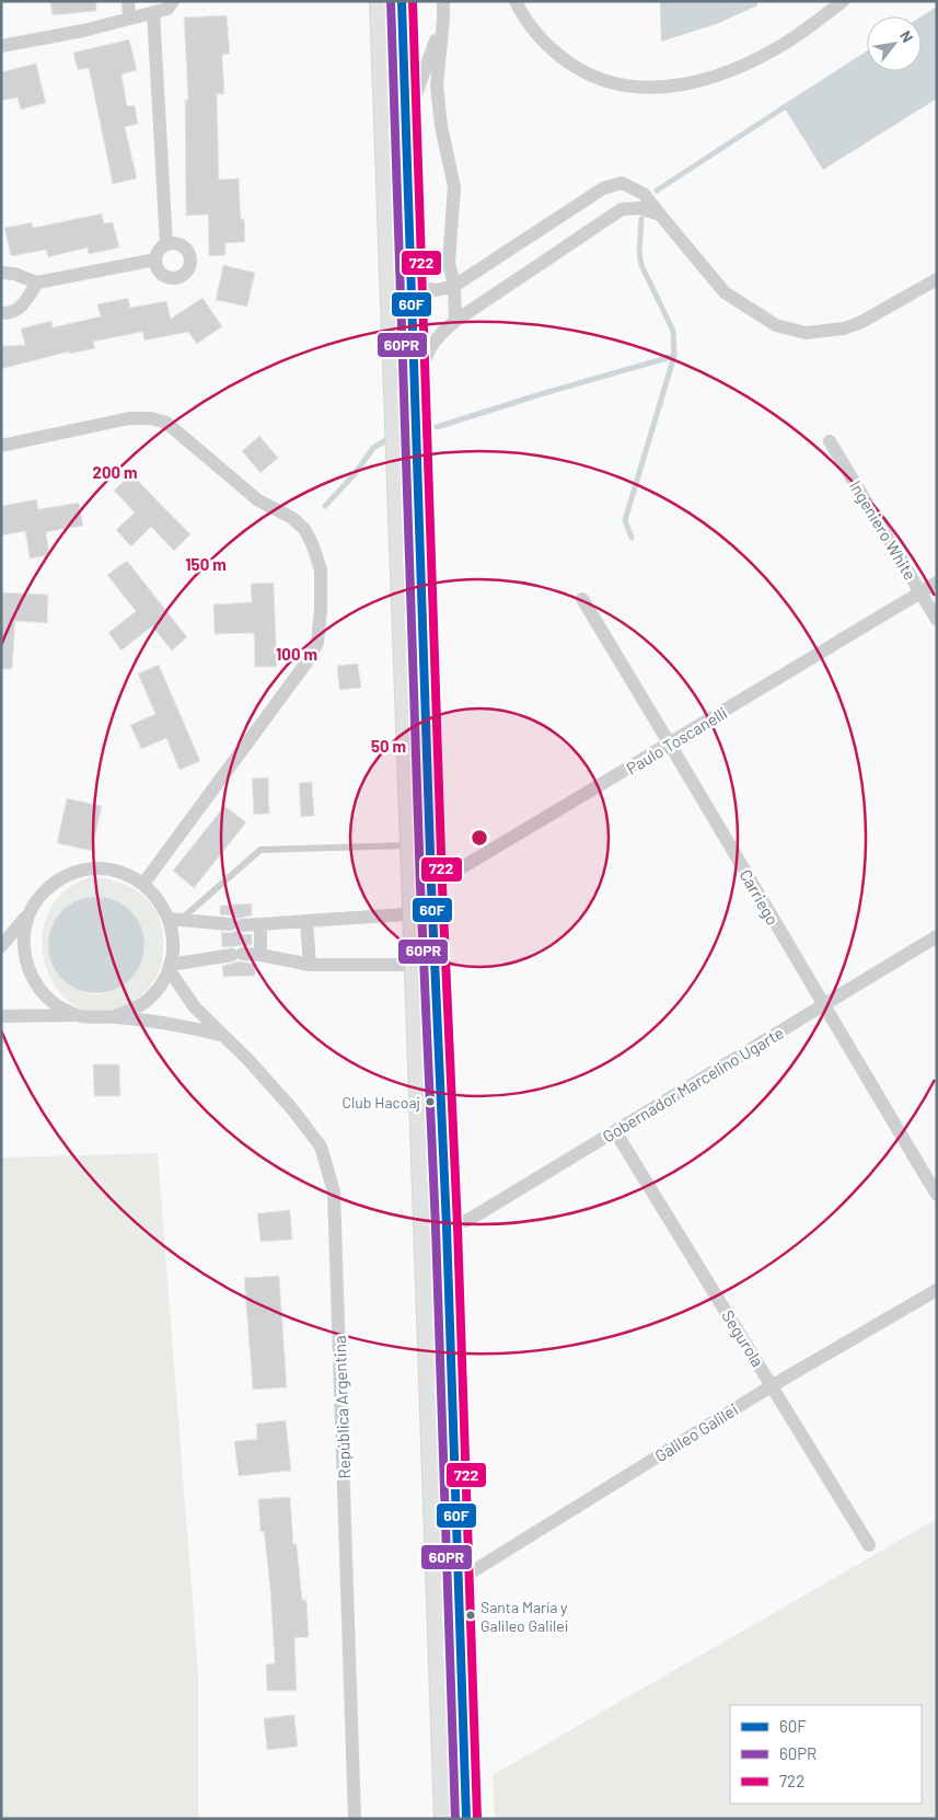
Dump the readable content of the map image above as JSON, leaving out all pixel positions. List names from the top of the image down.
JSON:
{
  "streets": {
    "street": [
      "Ingeniero White",
      "Paulo Toscanelli",
      "Carriego",
      "Gobernador Marcelino Ugarte",
      "Segurola",
      "República Argentina",
      "Galileo Galilei"
    ]
  },
  "crossings": [
    ["Ingeniero White", "Paulo Toscanelli"],
    ["Paulo Toscanelli", "Carriego"],
    ["Carriego", "Gobernador Marcelino Ugarte"],
    ["Gobernador Marcelino Ugarte", "Segurola"],
    ["Segurola", "Galileo Galilei"]
  ],
  "places": ["Club Hacoaj", "Santa María y Galileo Galilei"],
  "lines": ["transit line 60F", "transit line 60PR", "transit line 722"],
  "legend": ["60F", "60PR", "722"],
  "north": "top right",
  "rings": [
    "200 m",
    "150 m",
    "100 m",
    "50 m"
  ]
}
